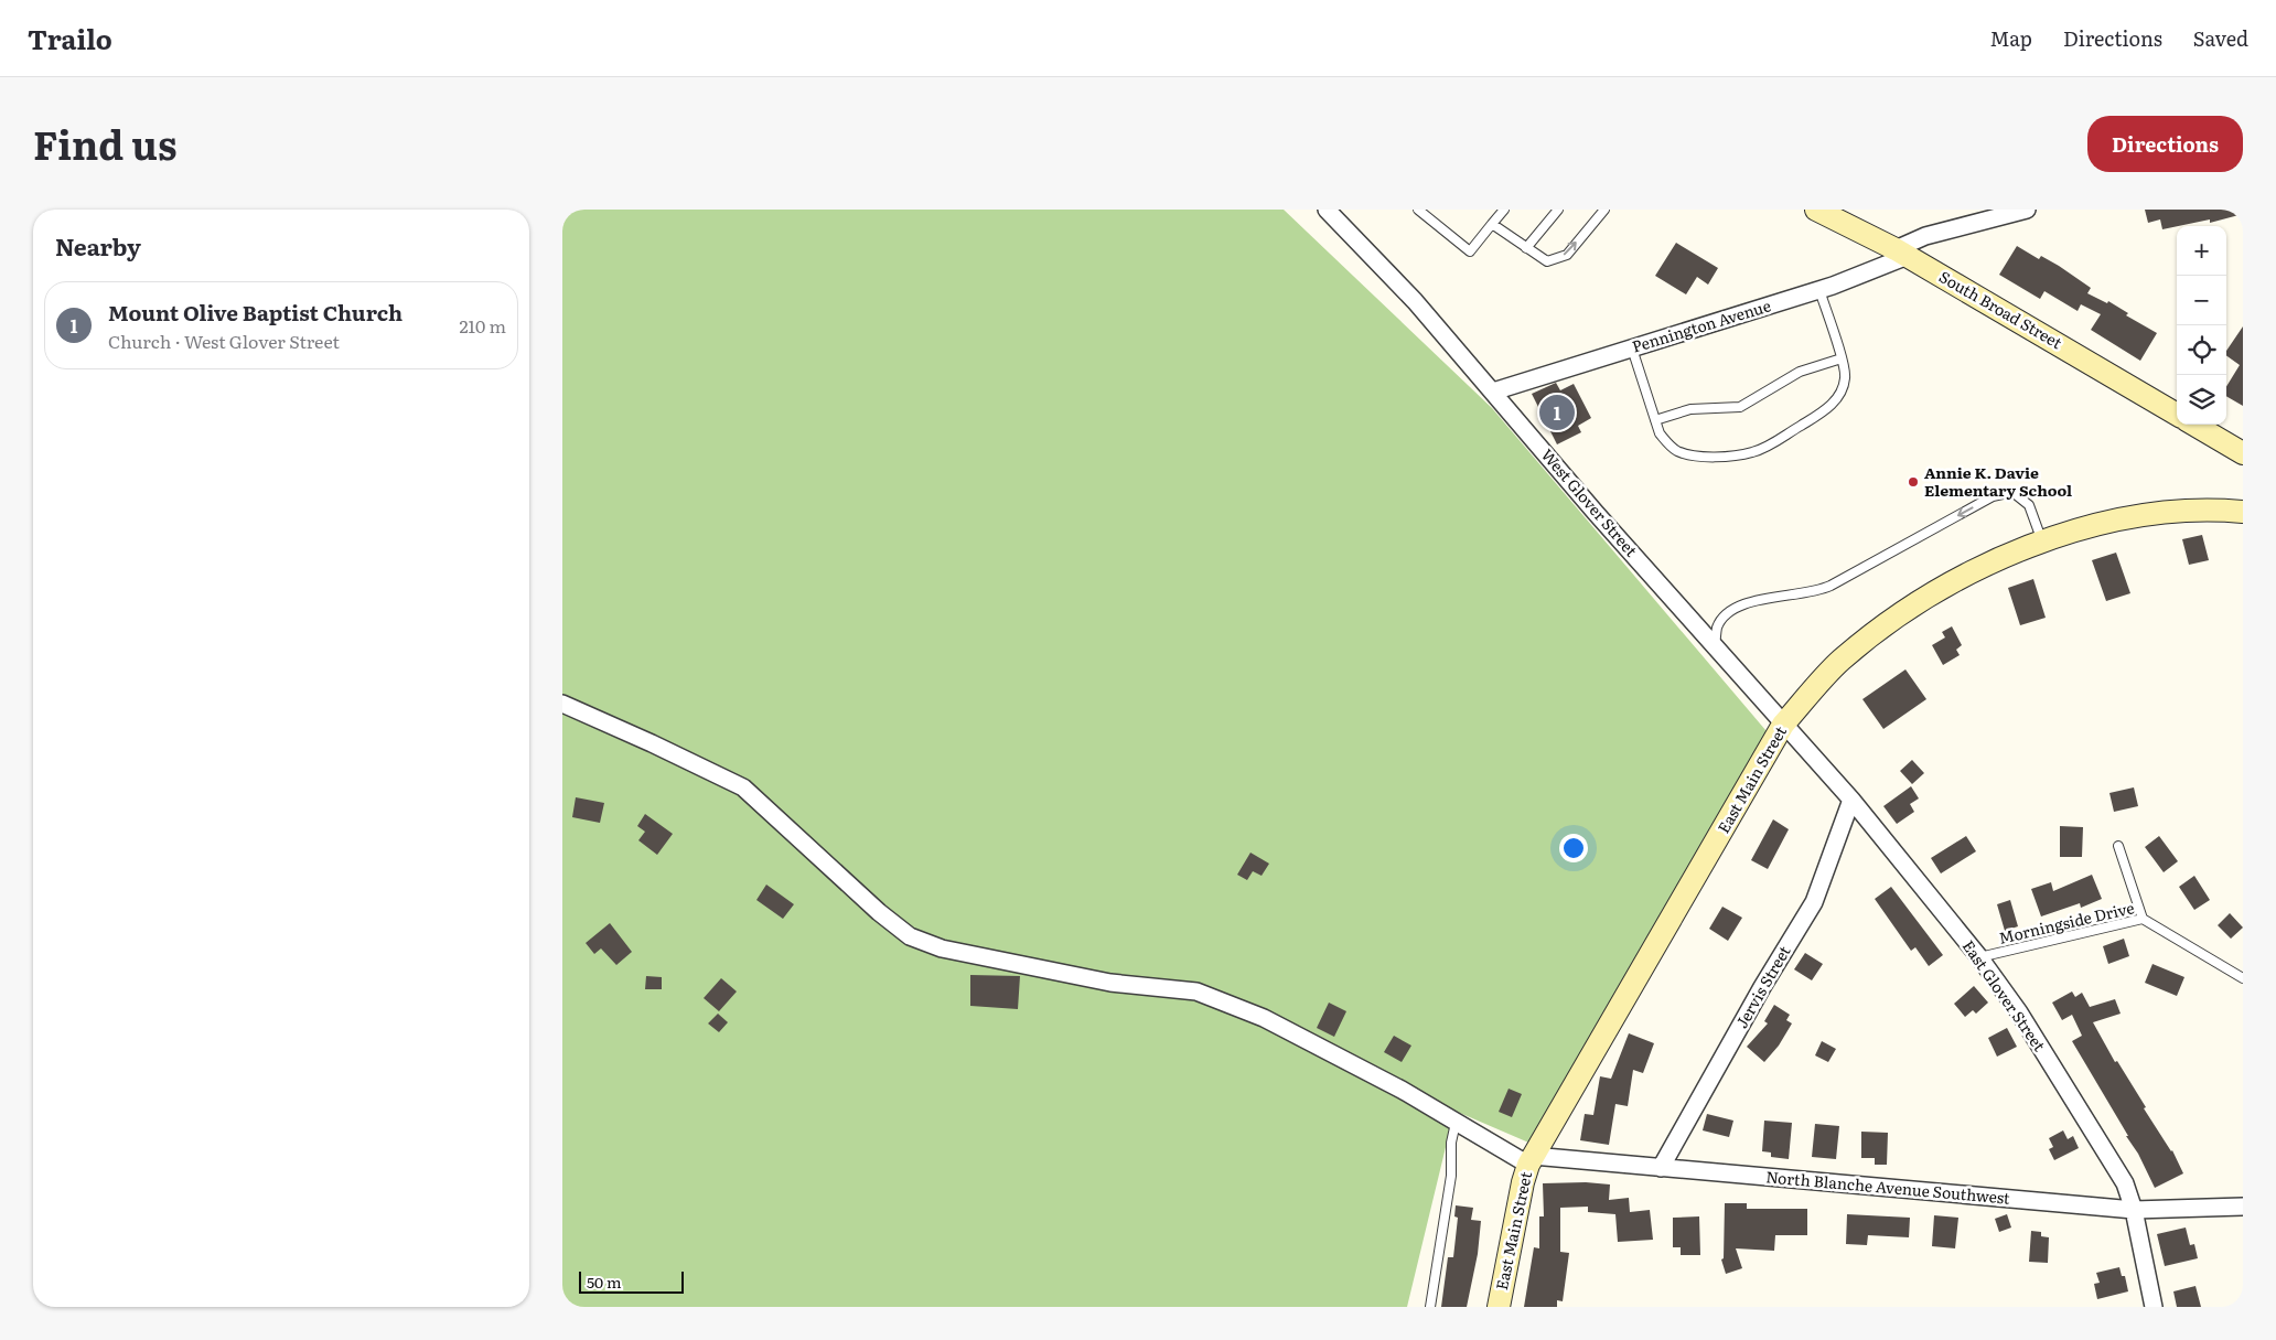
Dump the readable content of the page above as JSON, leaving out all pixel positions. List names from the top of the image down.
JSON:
{
  "streets": {
    "main road": ["South Broad Street", "East Main Street"],
    "street": [
      "Pennington Avenue",
      "West Glover Street",
      "Jervis Street",
      "East Glover Street",
      "North Blanche Avenue Southwest"
    ],
    "lane": ["Morningside Drive"]
  },
  "crossings": [
    ["South Broad Street", "Pennington Avenue"],
    ["Pennington Avenue", "West Glover Street"],
    ["West Glover Street", "East Main Street"],
    ["West Glover Street", "East Glover Street"],
    ["East Main Street", "East Glover Street"],
    ["East Main Street", "North Blanche Avenue Southwest"],
    ["Morningside Drive", "East Glover Street"],
    ["Jervis Street", "East Glover Street"],
    ["Jervis Street", "North Blanche Avenue Southwest"],
    ["East Glover Street", "North Blanche Avenue Southwest"]
  ],
  "places": ["Annie K. Davie Elementary School"],
  "scale_bar": "50 m",
  "page": {
    "header": "Trailo",
    "nav": ["Map", "Directions", "Saved"],
    "title": "Find us",
    "buttons": "Directions",
    "heading": "Nearby",
    "map_buttons": ["+", "−"],
    "list": [
      {
        "mark": "1",
        "name": "Mount Olive Baptist Church",
        "note": "Church · West Glover Street",
        "value": "210 m"
      }
    ],
    "pins": "1",
    "scale": "50 m"
  }
}
